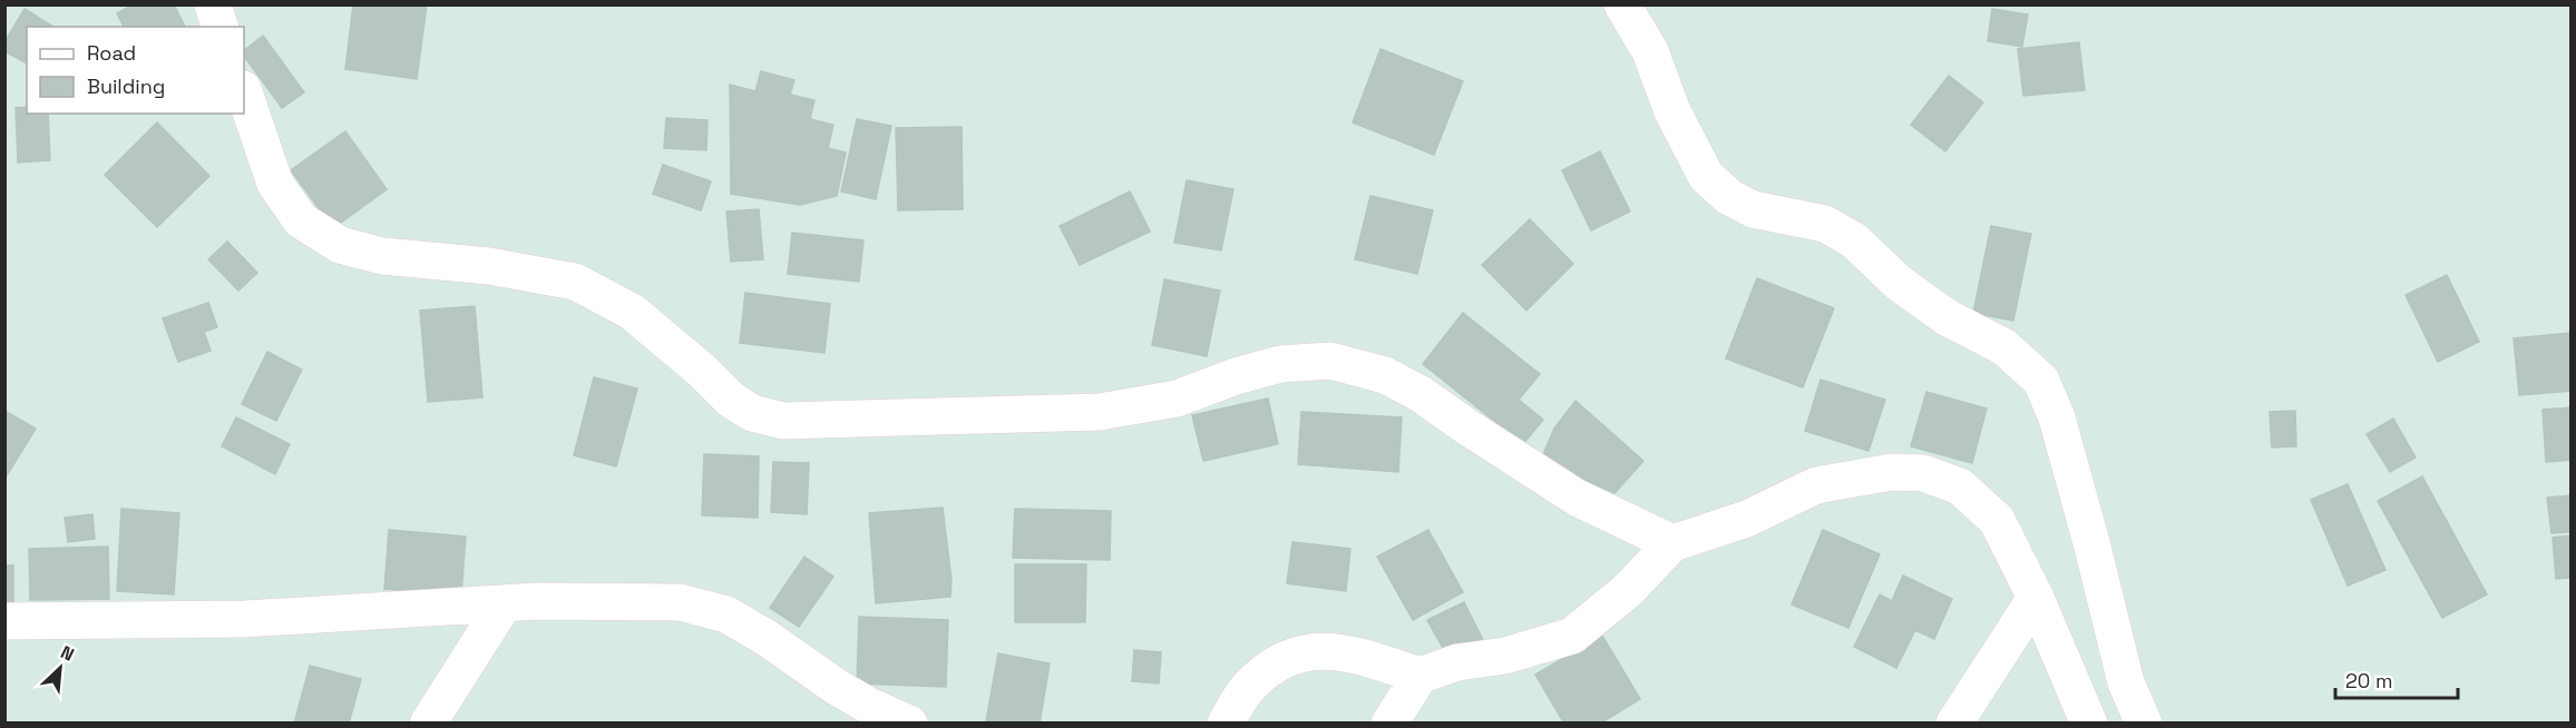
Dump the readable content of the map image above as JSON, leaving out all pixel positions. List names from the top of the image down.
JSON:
{
  "legend": ["Road", "Building"],
  "scale_bar": "20 m",
  "north": "top right"
}
